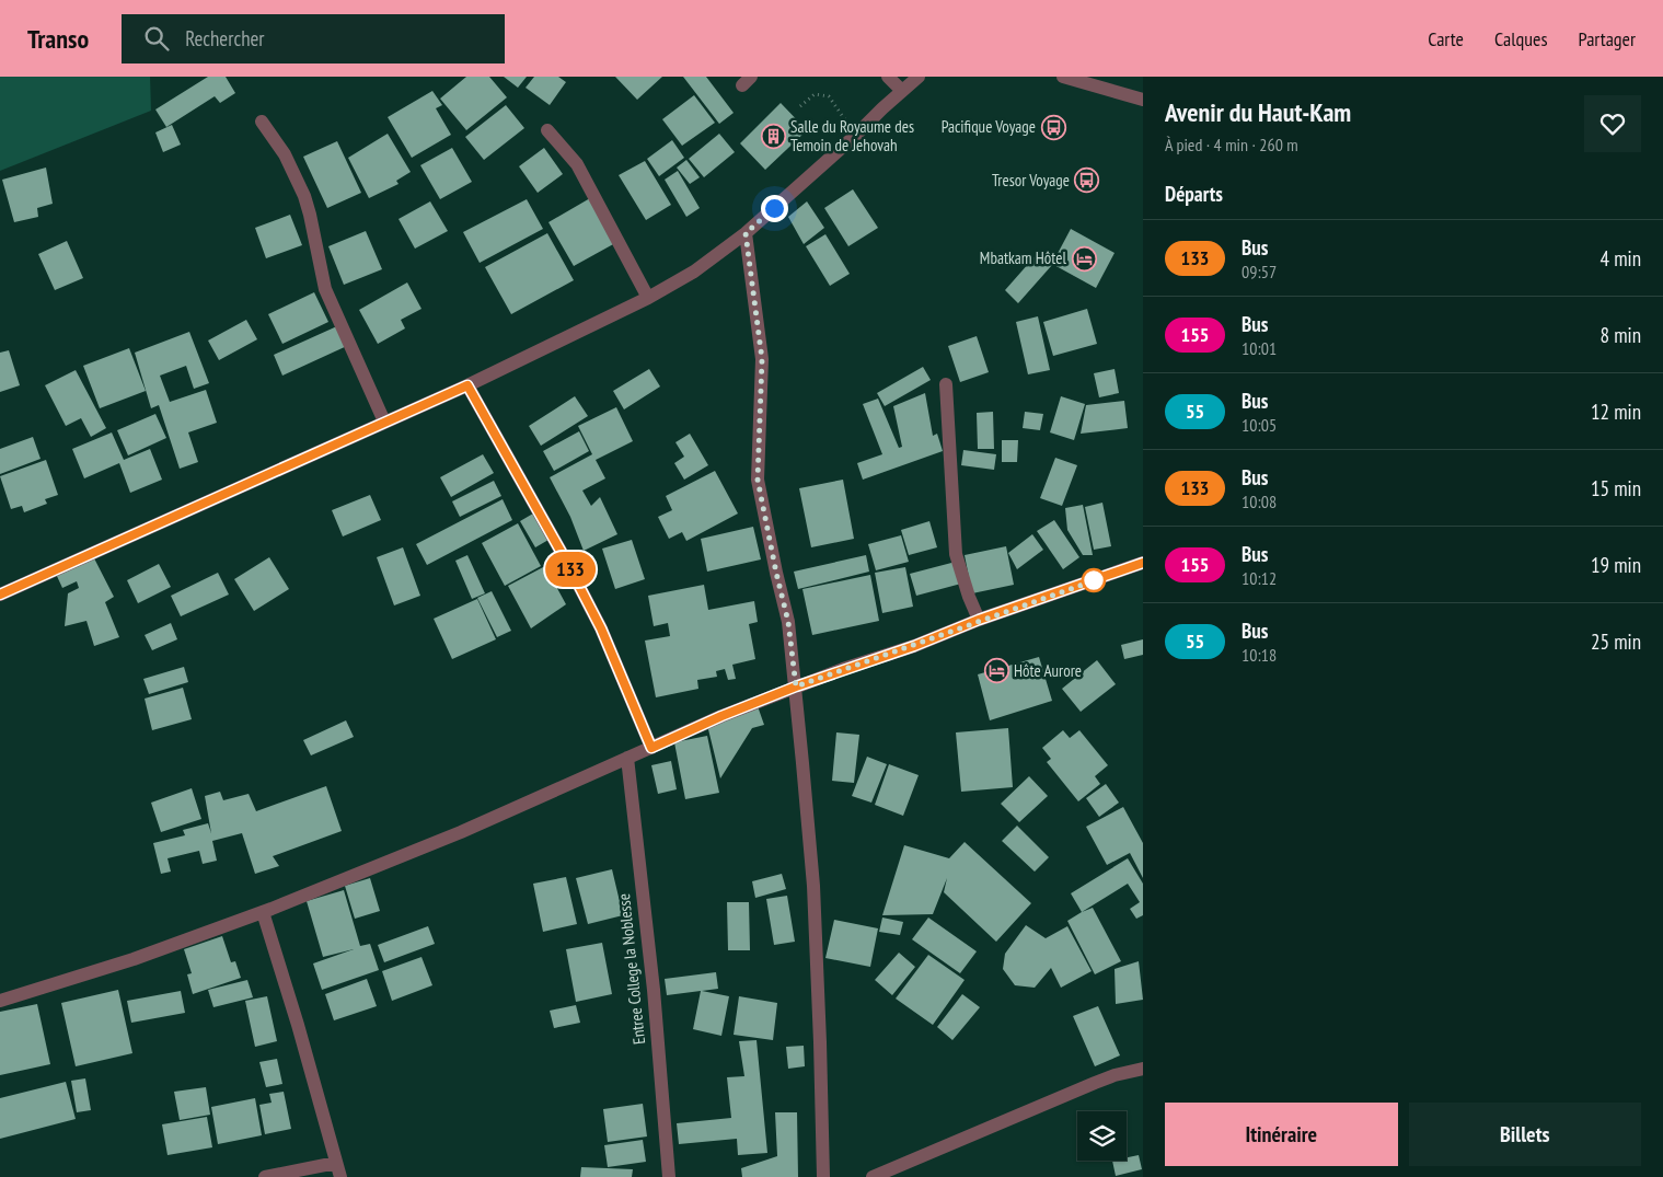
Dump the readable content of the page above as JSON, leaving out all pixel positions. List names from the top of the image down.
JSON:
{
  "streets": {
    "street": ["Entree College la Noblesse"]
  },
  "places": {
    "bus stop": ["Pacifique Voyage", "Tresor Voyage"],
    "building": ["Salle du Royaume des Temoin de Jehovah"],
    "hotel": ["Mbatkam Hôtel", "Hôte Aurore"]
  },
  "lines": ["bus line 133"],
  "page": {
    "header": "Transo",
    "search": "Rechercher",
    "nav": ["Carte", "Calques", "Partager"],
    "on_map": "133",
    "heading": [
      ["Avenir du Haut-Kam", "À pied · 4 min · 260 m"],
      "Départs"
    ],
    "list": [
      {
        "mark": "133",
        "name": "Bus",
        "note": "09:57",
        "value": "4 min"
      },
      {
        "mark": "155",
        "name": "Bus",
        "note": "10:01",
        "value": "8 min"
      },
      {
        "mark": "55",
        "name": "Bus",
        "note": "10:05",
        "value": "12 min"
      },
      {
        "mark": "133",
        "name": "Bus",
        "note": "10:08",
        "value": "15 min"
      },
      {
        "mark": "155",
        "name": "Bus",
        "note": "10:12",
        "value": "19 min"
      },
      {
        "mark": "55",
        "name": "Bus",
        "note": "10:18",
        "value": "25 min"
      }
    ],
    "buttons": ["Itinéraire", "Billets"]
  }
}
